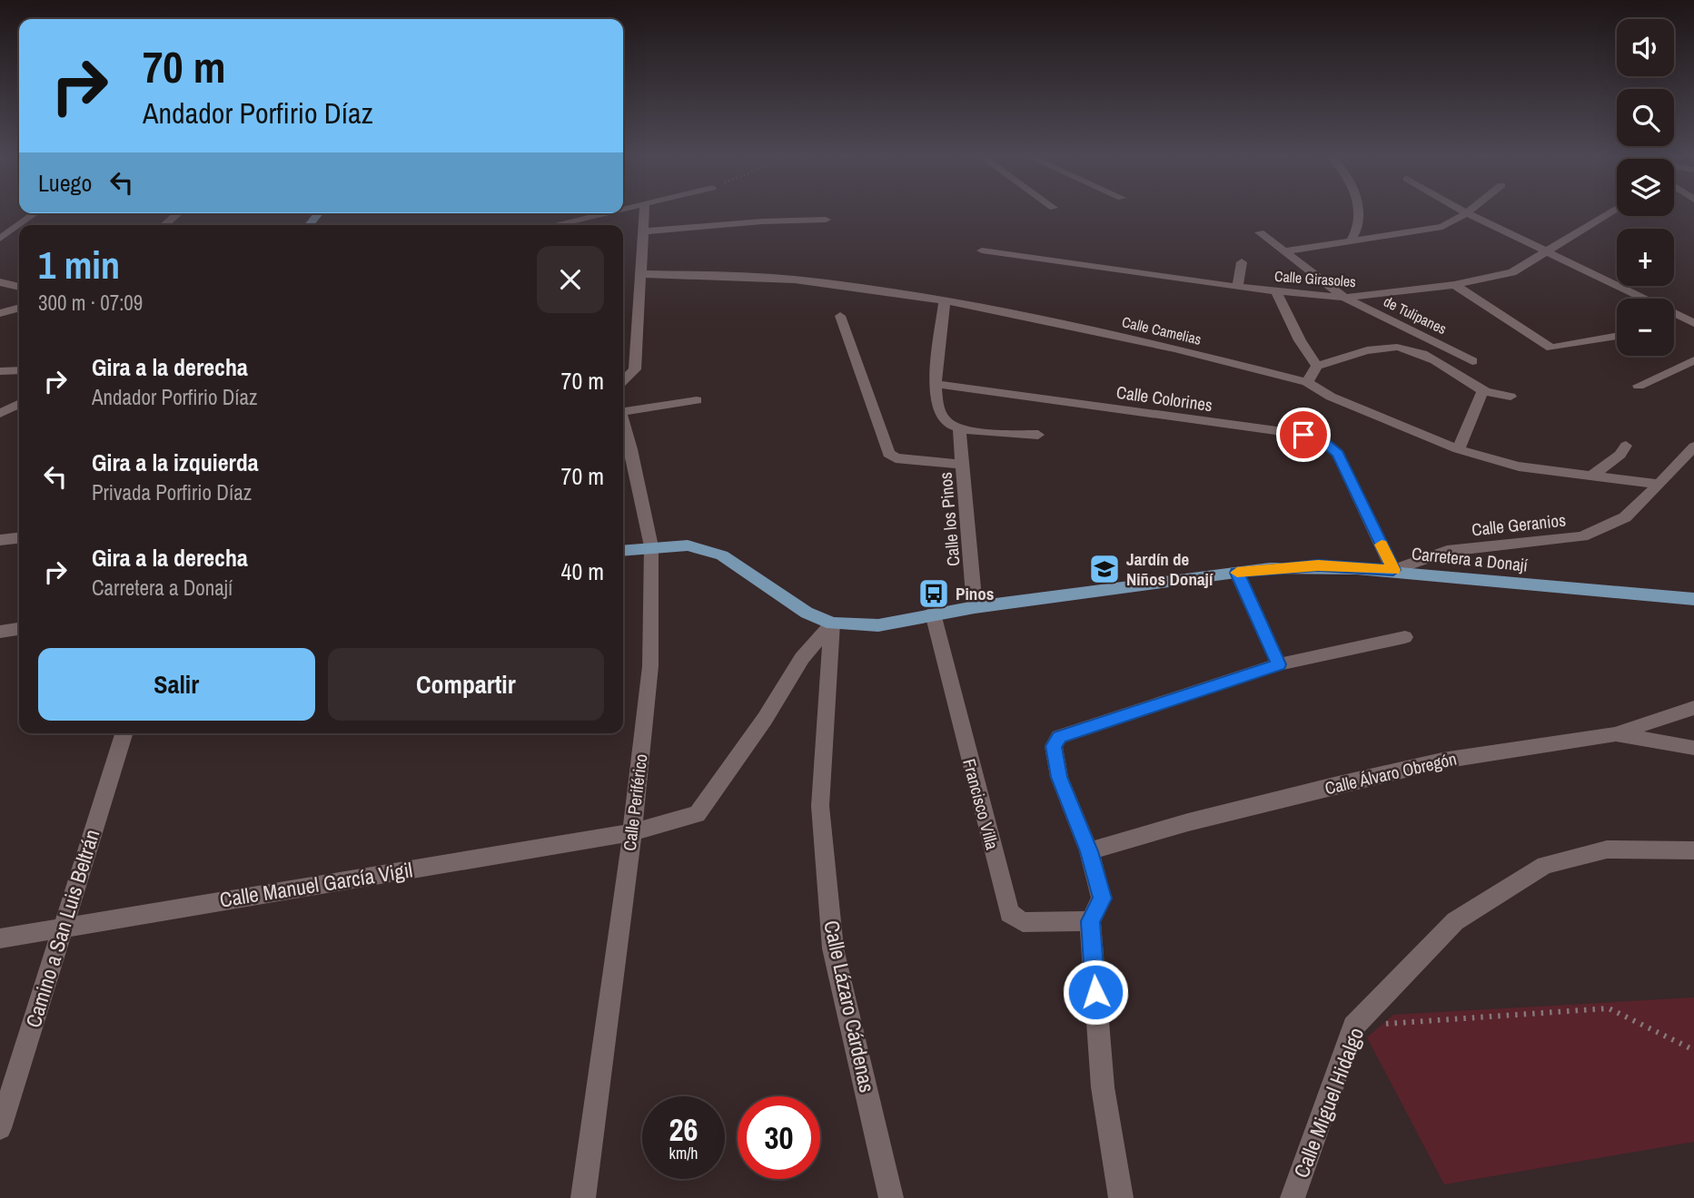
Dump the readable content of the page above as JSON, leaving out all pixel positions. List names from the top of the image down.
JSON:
{
  "streets": {
    "main road": ["Carretera a Donají"],
    "street": [
      "Calle Girasoles",
      "de Tulipanes",
      "Calle Camelias",
      "Calle Colorines",
      "Calle los Pinos",
      "Calle Geranios",
      "Calle Álvaro Obregón",
      "Calle Periférico",
      "Francisco Villa",
      "Calle Manuel García Vigil",
      "Camino a San Luis Beltrán",
      "Calle Lázaro Cárdenas",
      "Calle Miguel Hidalgo"
    ]
  },
  "crossings": [
    ["Calle Girasoles", "de Tulipanes"],
    ["Calle Camelias", "Calle Geranios"],
    ["Calle Colorines", "Calle Geranios"],
    ["Calle Colorines", "Carretera a Donají"],
    ["Calle los Pinos", "Carretera a Donají"],
    ["Calle Geranios", "Carretera a Donají"],
    ["Carretera a Donají", "Calle Periférico"],
    ["Carretera a Donají", "Francisco Villa"],
    ["Carretera a Donají", "Calle Manuel García Vigil"],
    ["Carretera a Donají", "Calle Lázaro Cárdenas"],
    ["Calle Periférico", "Calle Manuel García Vigil"],
    ["Calle Manuel García Vigil", "Camino a San Luis Beltrán"],
    ["Calle Manuel García Vigil", "Calle Lázaro Cárdenas"]
  ],
  "places": {
    "school or university": ["Jardín de Niños Donají"],
    "bus stop": ["Pinos"]
  },
  "page": {
    "map_buttons": ["+", "−"],
    "turn": ["70 m", "Andador Porfirio Díaz"],
    "then": "Luego",
    "heading": ["1 min", "300 m · 07:09"],
    "list": [
      {
        "name": "Gira a la derecha",
        "note": "Andador Porfirio Díaz",
        "value": "70 m"
      },
      {
        "name": "Gira a la izquierda",
        "note": "Privada Porfirio Díaz",
        "value": "70 m"
      },
      {
        "name": "Gira a la derecha",
        "note": "Carretera a Donají",
        "value": "40 m"
      }
    ],
    "buttons": ["Salir", "Compartir"],
    "speed": "26 km/h",
    "limit": "30"
  }
}
